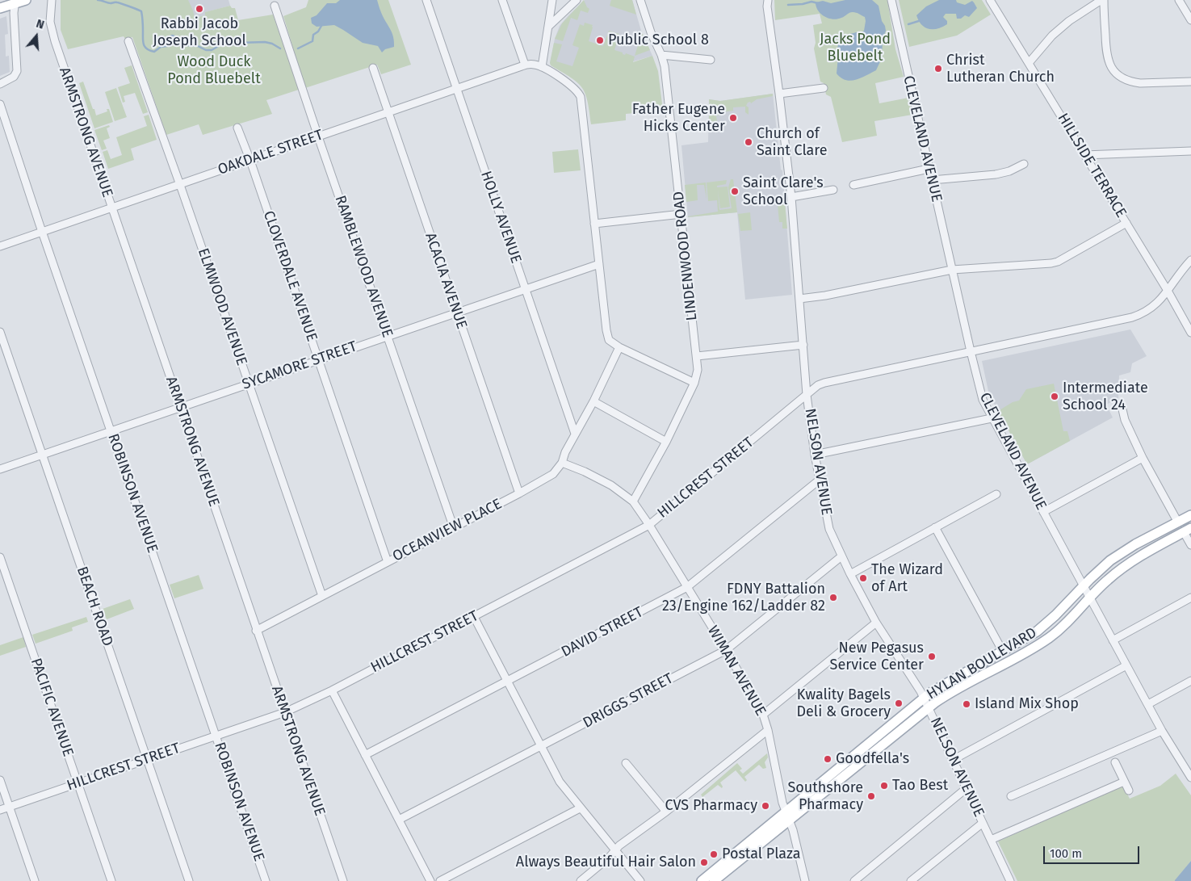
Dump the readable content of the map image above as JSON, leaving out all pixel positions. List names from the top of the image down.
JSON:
{
  "streets": {
    "main road": ["HYLAN BOULEVARD"],
    "street": [
      "ARMSTRONG AVENUE",
      "CLEVELAND AVENUE",
      "OAKDALE STREET",
      "HILLSIDE TERRACE",
      "HOLLY AVENUE",
      "LINDENWOOD ROAD",
      "RAMBLEWOOD AVENUE",
      "CLOVERDALE AVENUE",
      "ACACIA AVENUE",
      "ELMWOOD AVENUE",
      "SYCAMORE STREET",
      "NELSON AVENUE",
      "HILLCREST STREET",
      "ROBINSON AVENUE",
      "OCEANVIEW PLACE",
      "BEACH ROAD",
      "DAVID STREET",
      "WIMAN AVENUE",
      "DRIGGS STREET",
      "PACIFIC AVENUE"
    ]
  },
  "crossings": [
    ["ARMSTRONG AVENUE", "OAKDALE STREET"],
    ["ARMSTRONG AVENUE", "SYCAMORE STREET"],
    ["ARMSTRONG AVENUE", "HILLCREST STREET"],
    ["ARMSTRONG AVENUE", "OCEANVIEW PLACE"],
    ["CLEVELAND AVENUE", "HILLCREST STREET"],
    ["CLEVELAND AVENUE", "HYLAN BOULEVARD"],
    ["OAKDALE STREET", "HOLLY AVENUE"],
    ["OAKDALE STREET", "RAMBLEWOOD AVENUE"],
    ["OAKDALE STREET", "CLOVERDALE AVENUE"],
    ["OAKDALE STREET", "ACACIA AVENUE"],
    ["OAKDALE STREET", "ELMWOOD AVENUE"],
    ["OAKDALE STREET", "ROBINSON AVENUE"],
    ["HILLSIDE TERRACE", "HILLCREST STREET"],
    ["HOLLY AVENUE", "SYCAMORE STREET"],
    ["LINDENWOOD ROAD", "WIMAN AVENUE"],
    ["RAMBLEWOOD AVENUE", "SYCAMORE STREET"],
    ["RAMBLEWOOD AVENUE", "OCEANVIEW PLACE"],
    ["CLOVERDALE AVENUE", "SYCAMORE STREET"],
    ["CLOVERDALE AVENUE", "OCEANVIEW PLACE"],
    ["ACACIA AVENUE", "SYCAMORE STREET"],
    ["ACACIA AVENUE", "OCEANVIEW PLACE"],
    ["ELMWOOD AVENUE", "SYCAMORE STREET"],
    ["ELMWOOD AVENUE", "OCEANVIEW PLACE"],
    ["SYCAMORE STREET", "ROBINSON AVENUE"],
    ["SYCAMORE STREET", "BEACH ROAD"],
    ["NELSON AVENUE", "HILLCREST STREET"],
    ["NELSON AVENUE", "DAVID STREET"],
    ["NELSON AVENUE", "HYLAN BOULEVARD"],
    ["NELSON AVENUE", "DRIGGS STREET"],
    ["HILLCREST STREET", "ROBINSON AVENUE"],
    ["HILLCREST STREET", "BEACH ROAD"],
    ["HILLCREST STREET", "WIMAN AVENUE"],
    ["HILLCREST STREET", "PACIFIC AVENUE"],
    ["DAVID STREET", "WIMAN AVENUE"],
    ["HYLAN BOULEVARD", "WIMAN AVENUE"],
    ["WIMAN AVENUE", "DRIGGS STREET"]
  ],
  "parks": ["Jacks Pond Bluebelt", "Wood Duck Pond Bluebelt"],
  "places": [
    "Rabbi Jacob Joseph School",
    "Public School 8",
    "Christ Lutheran Church",
    "Father Eugene Hicks Center",
    "Church of Saint Clare",
    "Saint Clare's School",
    "Intermediate School 24",
    "The Wizard of Art",
    "FDNY Battalion 23/Engine 162/Ladder 82",
    "New Pegasus Service Center",
    "Kwality Bagels Deli & Grocery",
    "Island Mix Shop",
    "Goodfella's",
    "Tao Best",
    "Southshore Pharmacy",
    "CVS Pharmacy",
    "Postal Plaza",
    "Always Beautiful Hair Salon"
  ],
  "scale_bar": "100 m",
  "north": "top"
}
